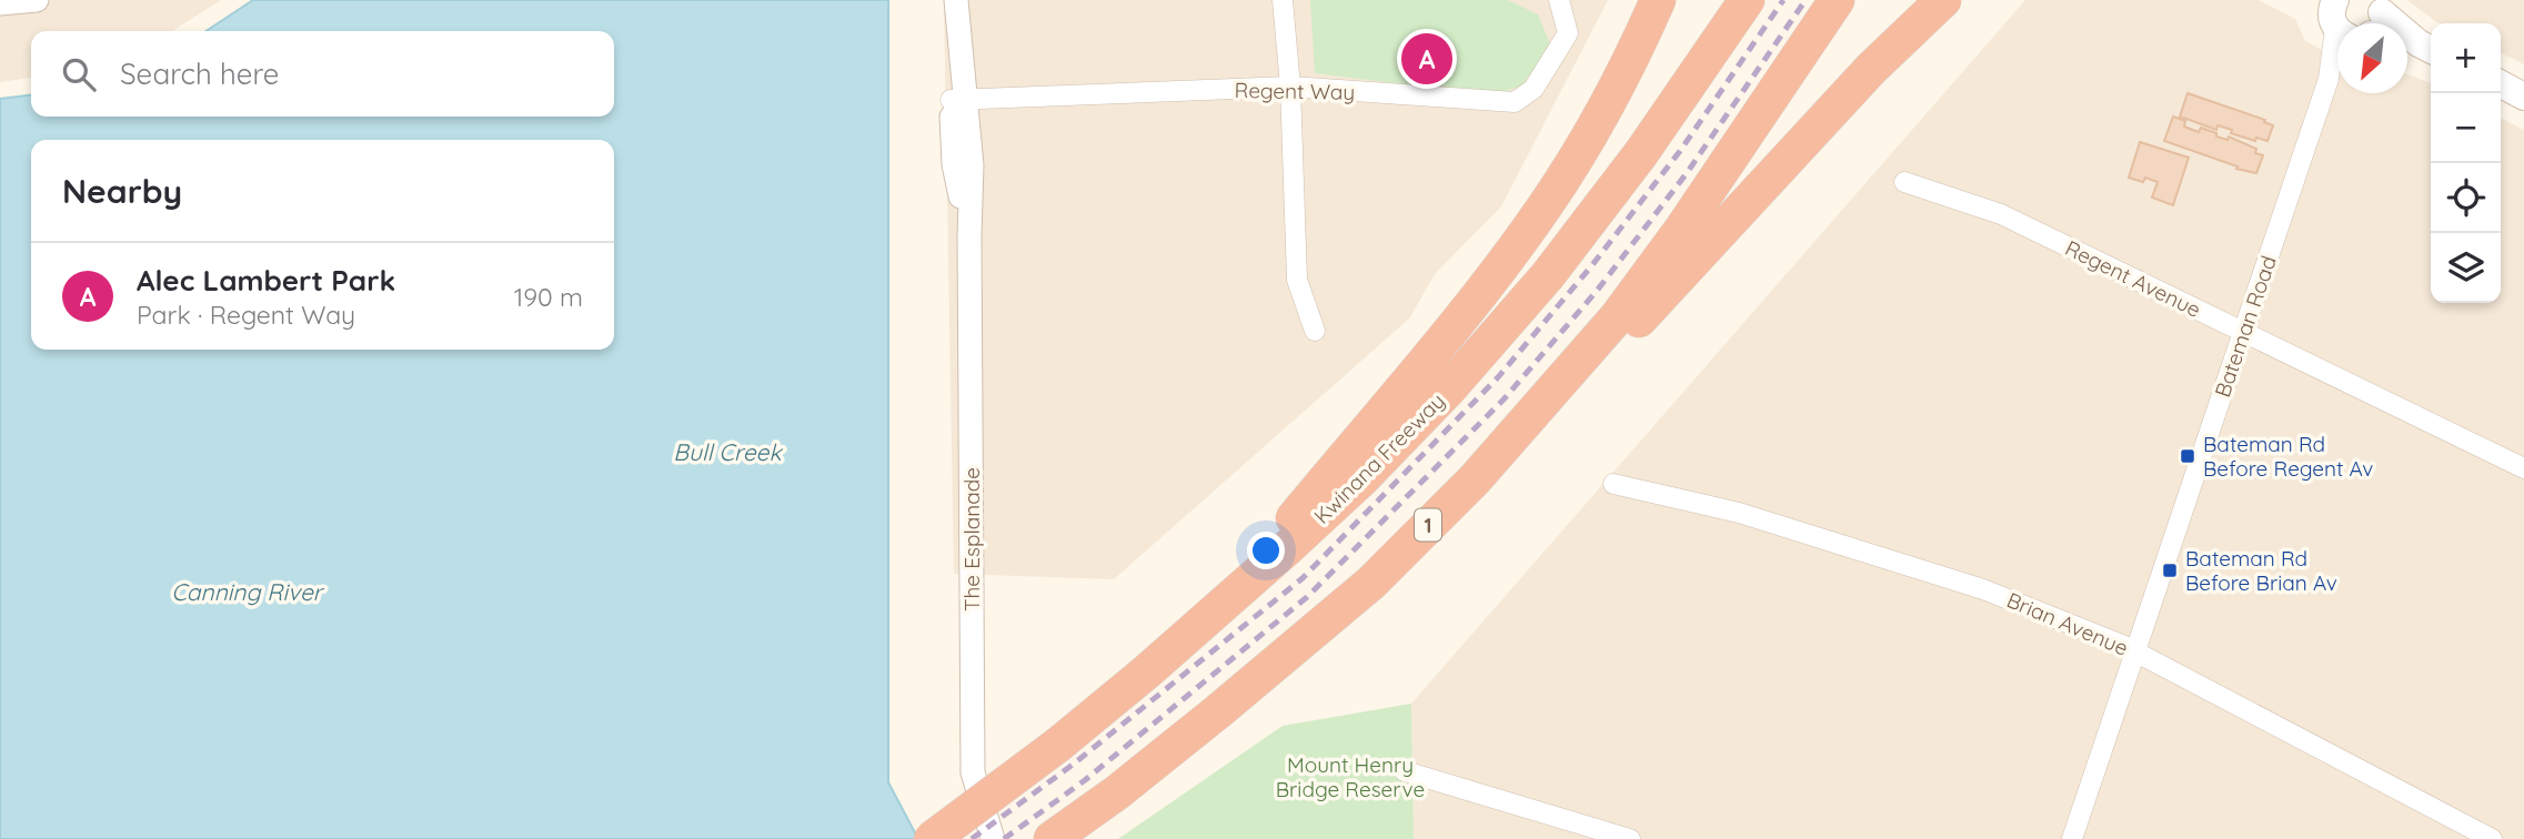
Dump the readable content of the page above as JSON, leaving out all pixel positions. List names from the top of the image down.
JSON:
{
  "streets": {
    "highway": ["Kwinana Freeway", "1"],
    "street": [
      "Regent Way",
      "Regent Avenue",
      "Bateman Road",
      "The Esplanade",
      "Brian Avenue"
    ]
  },
  "crossings": [
    ["Regent Way", "The Esplanade"],
    ["Regent Avenue", "Bateman Road"],
    ["Bateman Road", "Brian Avenue"]
  ],
  "water": ["Bull Creek", "Canning River"],
  "parks": ["Mount Henry Bridge Reserve"],
  "places": {
    "transit": ["Bateman Rd Before Regent Av", "Bateman Rd Before Brian Av"]
  },
  "north": "bottom left",
  "page": {
    "map_buttons": ["+", "−"],
    "pins": "A",
    "search": "Search here",
    "heading": "Nearby",
    "list": [
      {
        "mark": "A",
        "name": "Alec Lambert Park",
        "note": "Park · Regent Way",
        "value": "190 m"
      }
    ]
  }
}
